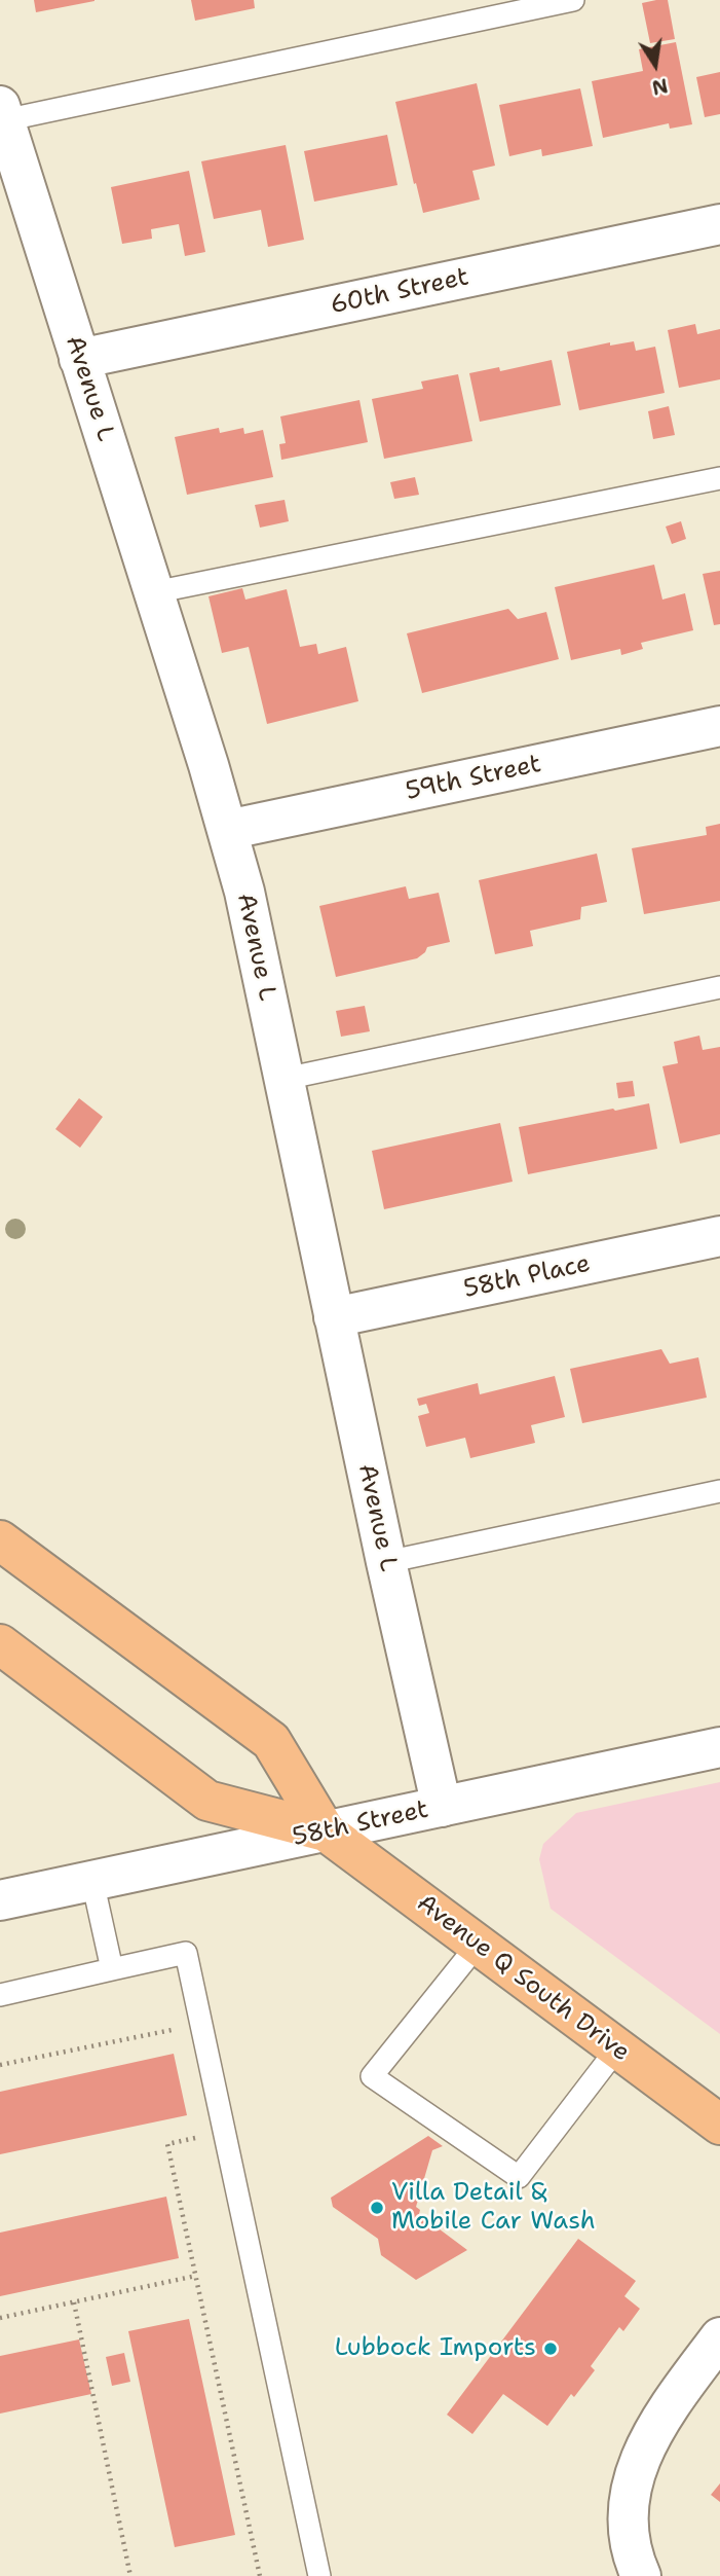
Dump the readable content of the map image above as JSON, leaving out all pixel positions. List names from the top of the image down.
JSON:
{
  "streets": {
    "highway": ["Avenue Q South Drive"],
    "street": [
      "60th Street",
      "Avenue L",
      "59th Street",
      "58th Place",
      "58th Street"
    ]
  },
  "crossings": [
    ["60th Street", "Avenue L"],
    ["Avenue L", "59th Street"],
    ["Avenue L", "58th Place"],
    ["Avenue L", "58th Street"],
    ["58th Street", "Avenue Q South Drive"]
  ],
  "places": ["Villa Detail & Mobile Car Wash", "Lubbock Imports"],
  "north": "bottom"
}
